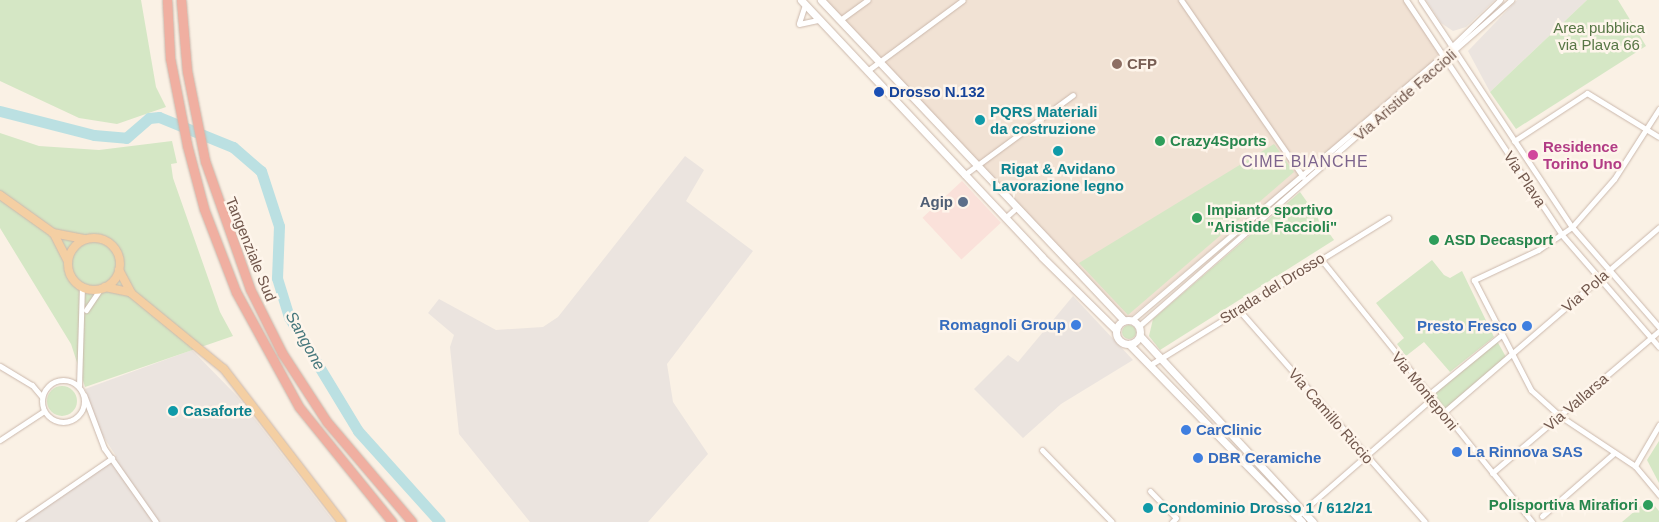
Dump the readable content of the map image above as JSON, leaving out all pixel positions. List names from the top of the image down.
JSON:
{
  "streets": {
    "highway": ["Tangenziale Sud"],
    "street": [
      "Via Aristide Faccioli",
      "Via Plava",
      "Strada del Drosso",
      "Via Pola",
      "Via Monteponi",
      "Via Vallarsa",
      "Via Camillo Riccio"
    ]
  },
  "crossings": [
    ["Via Aristide Faccioli", "Via Plava"],
    ["Via Plava", "Via Pola"],
    ["Via Plava", "Via Vallarsa"],
    ["Strada del Drosso", "Via Monteponi"],
    ["Strada del Drosso", "Via Camillo Riccio"],
    ["Via Pola", "Via Monteponi"],
    ["Via Monteponi", "Via Vallarsa"]
  ],
  "districts": ["CIME BIANCHE"],
  "water": ["Sangone"],
  "parks": ["Area pubblica via Plava 66"],
  "places": [
    "CFP",
    "Drosso N.132",
    "PQRS Materiali da costruzione",
    "Crazy4Sports",
    "Rigat & Avidano Lavorazione legno",
    "Residence Torino Uno",
    "Agip",
    "Impianto sportivo \"Aristide Faccioli\"",
    "ASD Decasport",
    "Romagnoli Group",
    "Presto Fresco",
    "Casaforte",
    "CarClinic",
    "La Rinnova SAS",
    "DBR Ceramiche",
    "Polisportiva Mirafiori",
    "Condominio Drosso 1 / 612/21"
  ]
}
